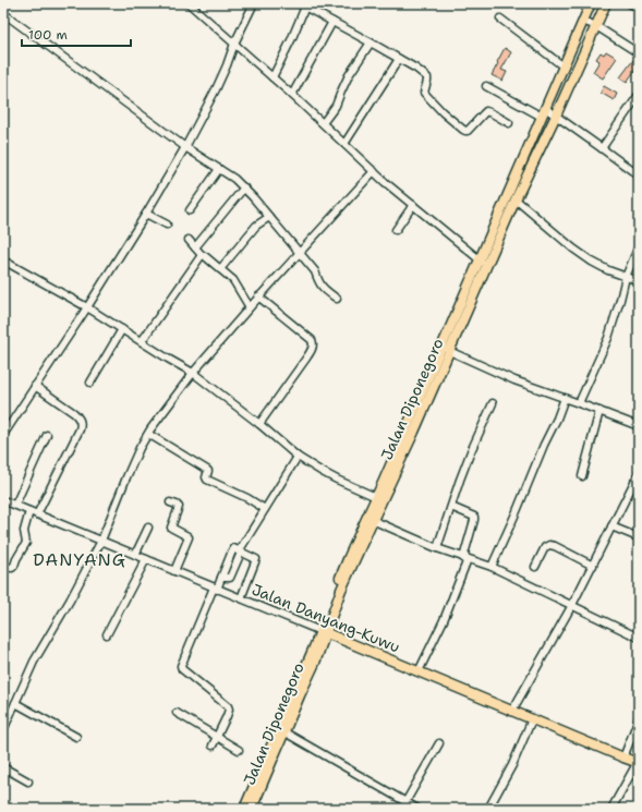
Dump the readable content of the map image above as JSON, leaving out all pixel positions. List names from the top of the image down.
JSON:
{
  "streets": {
    "main road": ["Jalan Diponegoro", "Jalan Danyang-Kuwu"]
  },
  "crossings": [
    ["Jalan Diponegoro", "Jalan Danyang-Kuwu"]
  ],
  "districts": ["DANYANG"],
  "scale_bar": "100 m"
}
